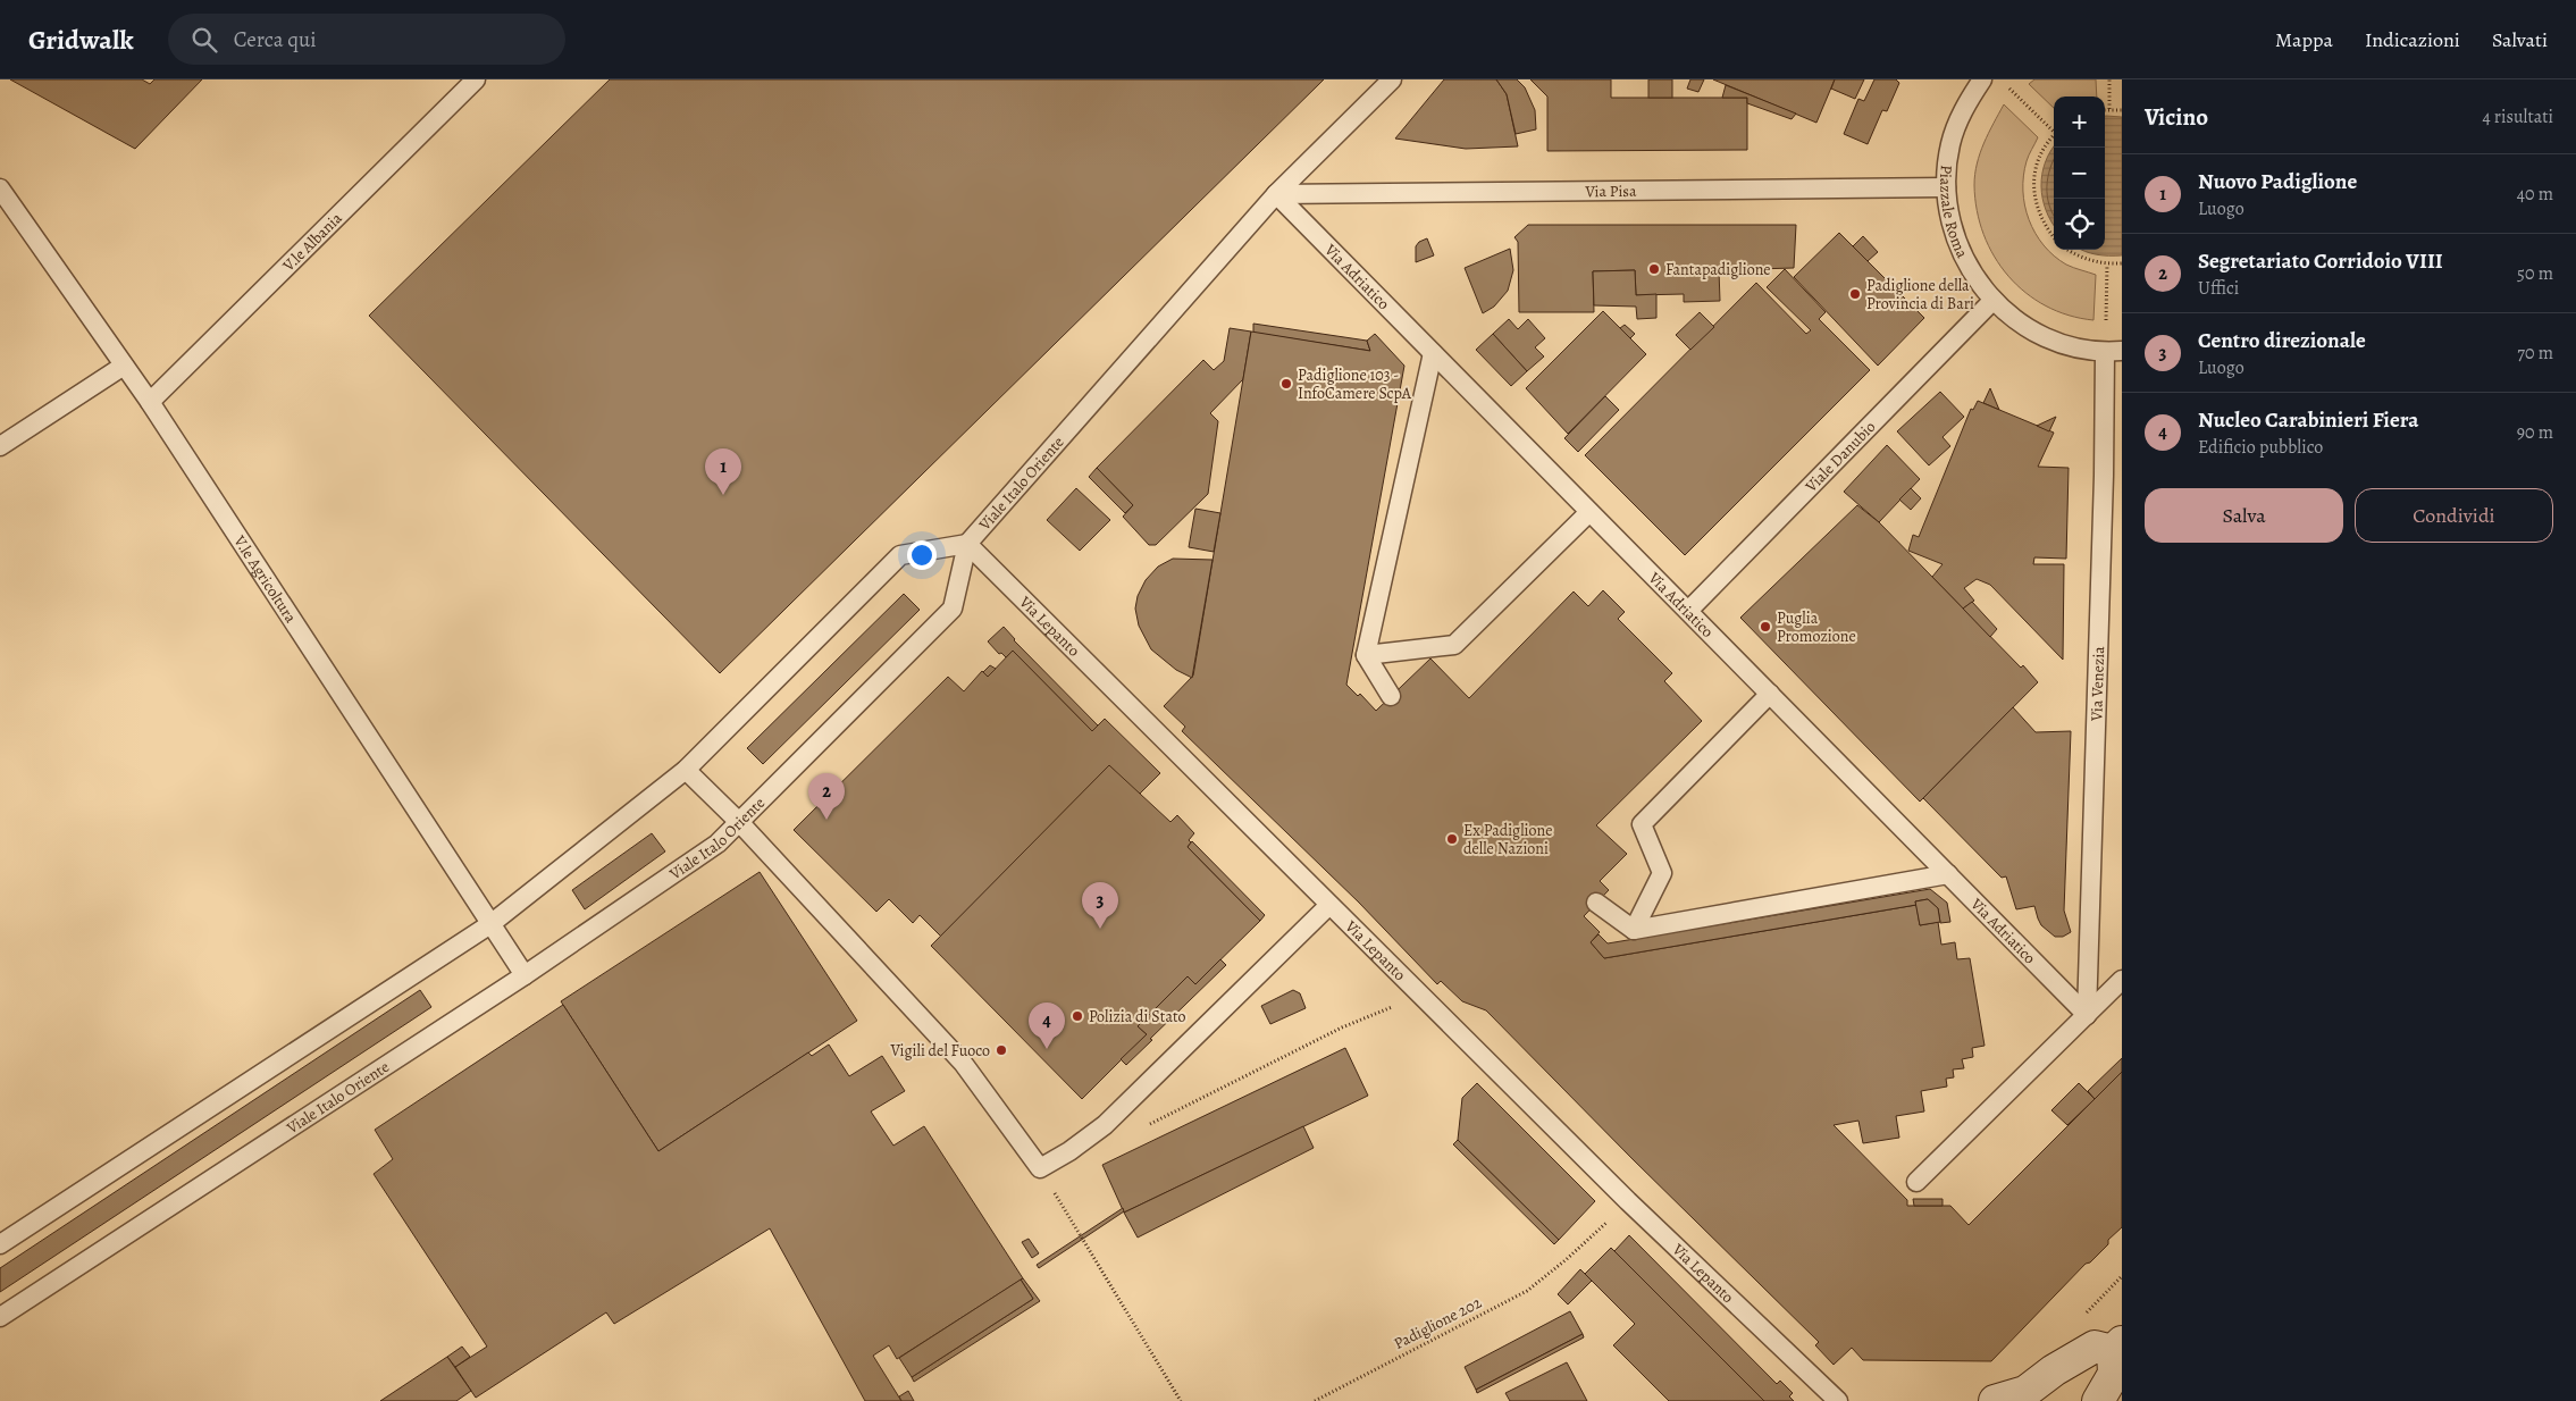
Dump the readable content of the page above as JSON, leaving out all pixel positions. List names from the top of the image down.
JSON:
{
  "streets": {
    "lane": [
      "Via Pisa",
      "Piazzale Roma",
      "V.le Albania",
      "Via Adriatico",
      "Viale Danubio",
      "Viale Italo Oriente",
      "V.le Agricoltura",
      "Via Lepanto",
      "Via Venezia"
    ],
    "path": ["Padiglione 202"]
  },
  "crossings": [
    ["Via Pisa", "Piazzale Roma"],
    ["Via Pisa", "Via Adriatico"],
    ["Via Pisa", "Viale Italo Oriente"],
    ["Piazzale Roma", "Viale Danubio"],
    ["Piazzale Roma", "Via Venezia"],
    ["V.le Albania", "V.le Agricoltura"],
    ["Via Adriatico", "Viale Danubio"],
    ["Via Adriatico", "Viale Italo Oriente"],
    ["Via Adriatico", "Via Venezia"],
    ["Viale Italo Oriente", "V.le Agricoltura"],
    ["Viale Italo Oriente", "Via Lepanto"],
    ["Via Lepanto", "Padiglione 202"]
  ],
  "places": [
    "Fantapadiglione",
    "Padiglione della Provincia di Bari",
    "Padiglione 103 - InfoCamere ScpA",
    "Puglia Promozione",
    "Ex Padiglione delle Nazioni",
    "Polizia di Stato",
    "Vigili del Fuoco"
  ],
  "page": {
    "header": "Gridwalk",
    "search": "Cerca qui",
    "nav": ["Mappa", "Indicazioni", "Salvati"],
    "heading": ["Vicino", "4 risultati"],
    "map_buttons": ["+", "−"],
    "list": [
      {
        "mark": "1",
        "name": "Nuovo Padiglione",
        "note": "Luogo",
        "value": "40 m"
      },
      {
        "mark": "2",
        "name": "Segretariato Corridoio VIII",
        "note": "Uffici",
        "value": "50 m"
      },
      {
        "mark": "3",
        "name": "Centro direzionale",
        "note": "Luogo",
        "value": "70 m"
      },
      {
        "mark": "4",
        "name": "Nucleo Carabinieri Fiera",
        "note": "Edificio pubblico",
        "value": "90 m"
      }
    ],
    "pins": [
      "1",
      "2",
      "3",
      "4"
    ],
    "buttons": ["Salva", "Condividi"]
  }
}
